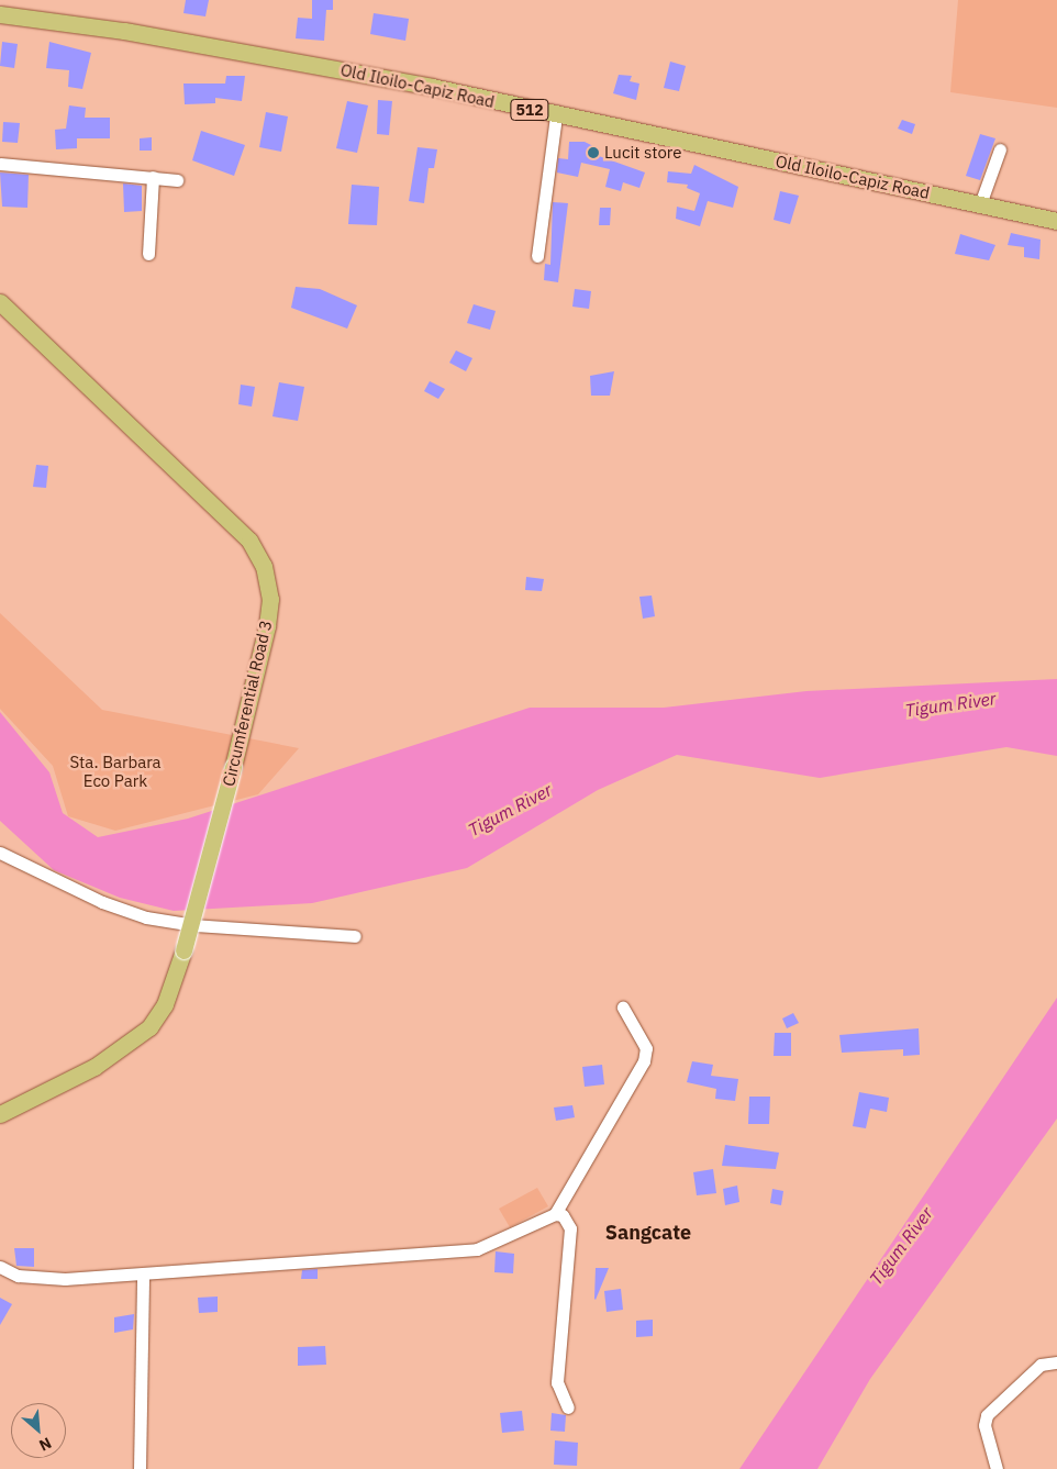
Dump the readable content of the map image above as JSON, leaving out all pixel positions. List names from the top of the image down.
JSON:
{
  "streets": {
    "main road": ["Old Iloilo-Capiz Road", "512", "Circumferential Road 3"]
  },
  "districts": ["Sangcate"],
  "water": ["Tigum River"],
  "parks": ["Sta. Barbara Eco Park"],
  "places": ["Lucit store"],
  "north": "bottom right"
}
